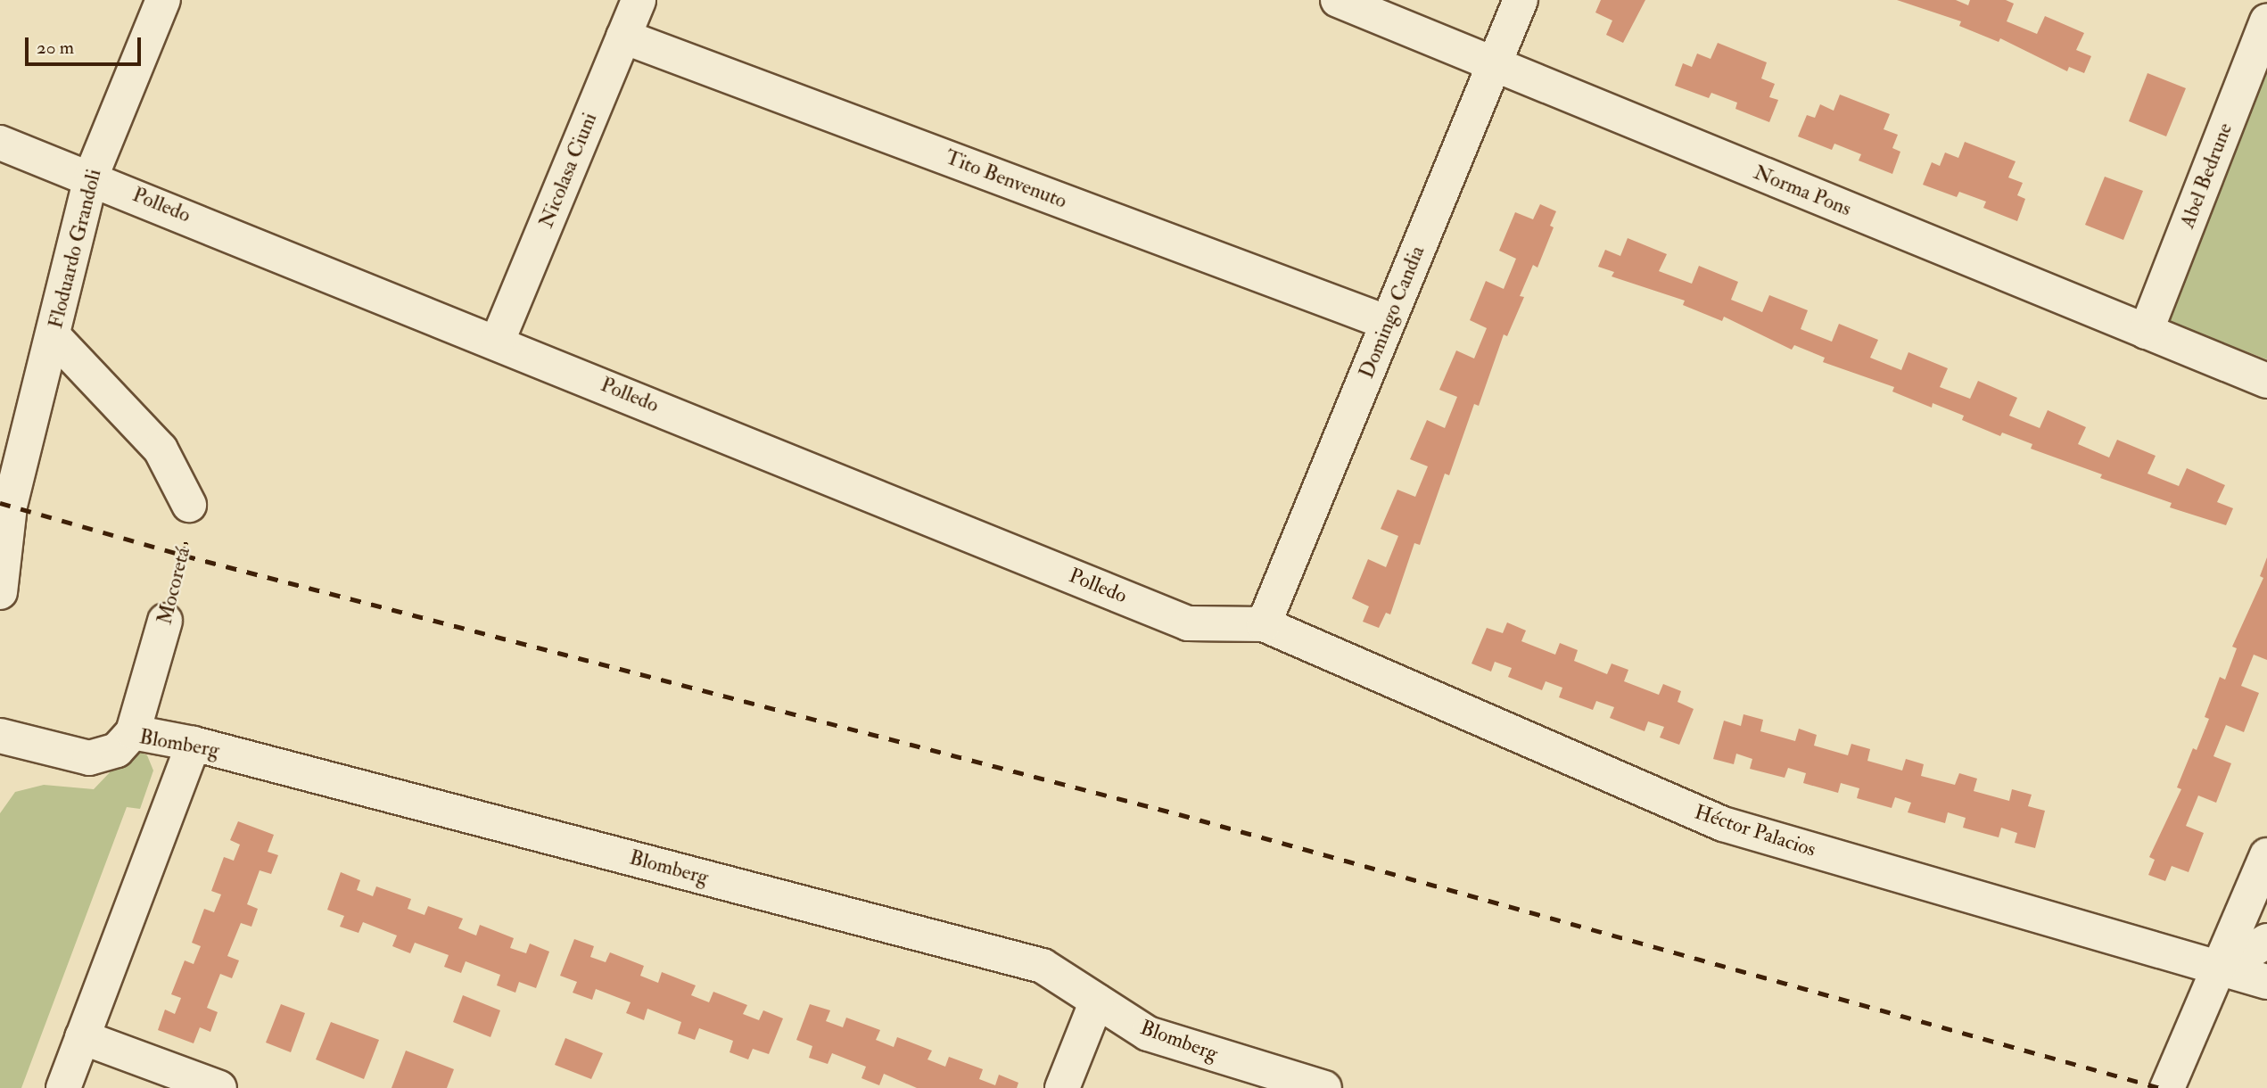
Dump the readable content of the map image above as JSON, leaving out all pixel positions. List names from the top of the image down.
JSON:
{
  "streets": {
    "street": [
      "Nicolasa Ciuni",
      "Abel Bedrune",
      "Tito Benvenuto",
      "Norma Pons",
      "Polledo",
      "Floduardo Grandoli",
      "Domingo Candia",
      "Mocoretá",
      "Blomberg",
      "Héctor Palacios"
    ]
  },
  "crossings": [
    ["Nicolasa Ciuni", "Tito Benvenuto"],
    ["Nicolasa Ciuni", "Polledo"],
    ["Abel Bedrune", "Norma Pons"],
    ["Tito Benvenuto", "Domingo Candia"],
    ["Norma Pons", "Domingo Candia"],
    ["Polledo", "Floduardo Grandoli"],
    ["Polledo", "Domingo Candia"],
    ["Polledo", "Héctor Palacios"],
    ["Domingo Candia", "Héctor Palacios"],
    ["Mocoretá", "Blomberg"]
  ],
  "scale_bar": "20 m"
}
